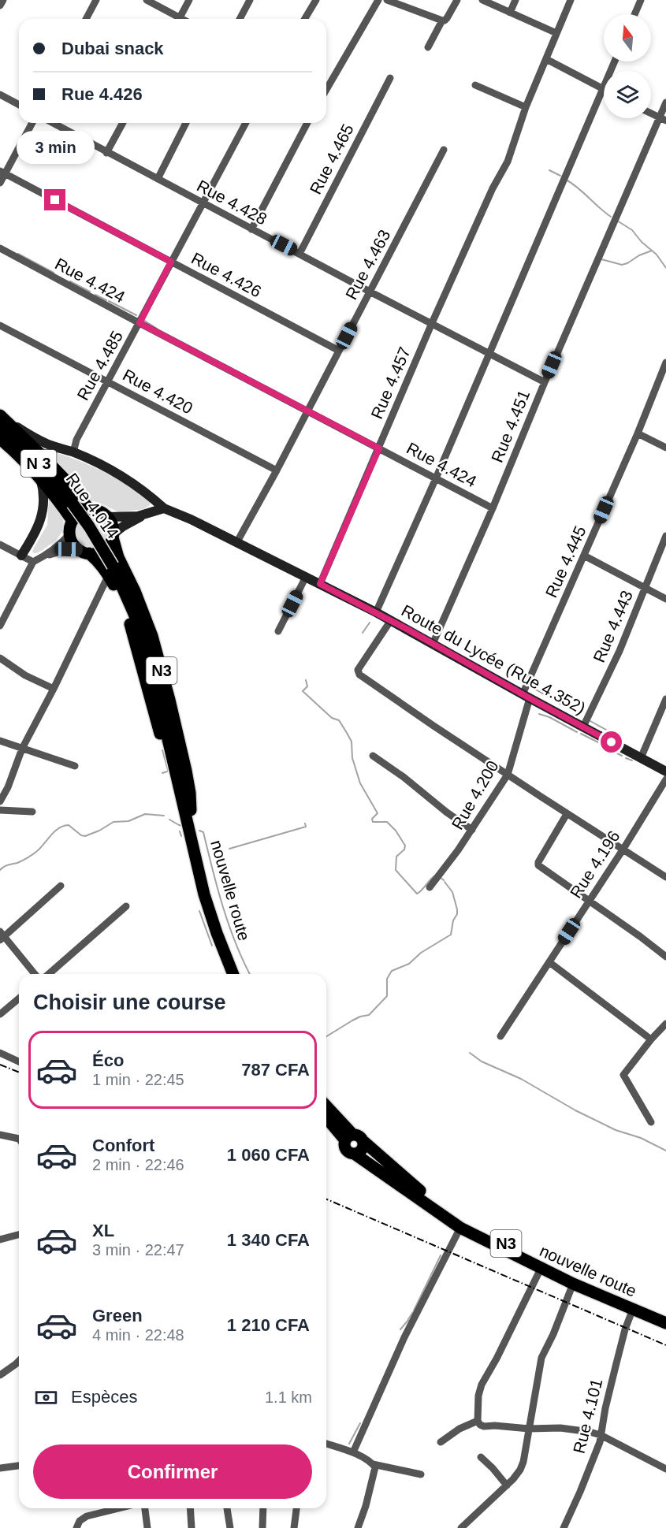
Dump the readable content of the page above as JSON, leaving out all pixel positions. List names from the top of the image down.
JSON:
{
  "streets": {
    "highway": [
      "N 3",
      "Rue 4.014",
      "N3",
      "nouvelle route"
    ],
    "main road": ["Route du Lycée (Rue 4.352)"],
    "street": [
      "Rue 4.465",
      "Rue 4.428",
      "Rue 4.463",
      "Rue 4.426",
      "Rue 4.424",
      "Rue 4.485",
      "Rue 4.457",
      "Rue 4.420",
      "Rue 4.451",
      "Rue 4.445",
      "Rue 4.443",
      "Rue 4.200",
      "Rue 4.196",
      "Rue 4.101"
    ]
  },
  "crossings": [
    ["Rue 4.465", "Rue 4.428"],
    ["Rue 4.428", "Rue 4.463"],
    ["Rue 4.428", "Rue 4.485"],
    ["Rue 4.428", "Rue 4.457"],
    ["Rue 4.428", "Rue 4.451"],
    ["Rue 4.463", "Rue 4.426"],
    ["Rue 4.463", "Rue 4.424"],
    ["Rue 4.463", "Rue 4.420"],
    ["Rue 4.463", "Route du Lycée (Rue 4.352)"],
    ["Rue 4.426", "Rue 4.485"],
    ["Rue 4.424", "Rue 4.485"],
    ["Rue 4.424", "Rue 4.457"],
    ["Rue 4.424", "Rue 4.451"],
    ["Rue 4.485", "Rue 4.420"],
    ["Rue 4.485", "Route du Lycée (Rue 4.352)"],
    ["Rue 4.457", "Route du Lycée (Rue 4.352)"],
    ["Rue 4.451", "Route du Lycée (Rue 4.352)"],
    ["Rue 4.014", "Route du Lycée (Rue 4.352)"],
    ["Rue 4.014", "nouvelle route"],
    ["Rue 4.445", "Route du Lycée (Rue 4.352)"],
    ["Rue 4.445", "Rue 4.200"],
    ["Rue 4.443", "Route du Lycée (Rue 4.352)"],
    ["Route du Lycée (Rue 4.352)", "Rue 4.200"],
    ["nouvelle route", "Rue 4.101"]
  ],
  "north": "top",
  "page": {
    "banner": ["Dubai snack", "Rue 4.426"],
    "bubble": "3 min",
    "heading": "Choisir une course",
    "list": [
      {
        "name": "Éco",
        "note": "1 min · 22:45",
        "value": "787 CFA"
      },
      {
        "name": "Confort",
        "note": "2 min · 22:46",
        "value": "1 060 CFA"
      },
      {
        "name": "XL",
        "note": "3 min · 22:47",
        "value": "1 340 CFA"
      },
      {
        "name": "Green",
        "note": "4 min · 22:48",
        "value": "1 210 CFA"
      }
    ],
    "pay": ["Espèces", "1.1 km"],
    "buttons": "Confirmer"
  }
}
